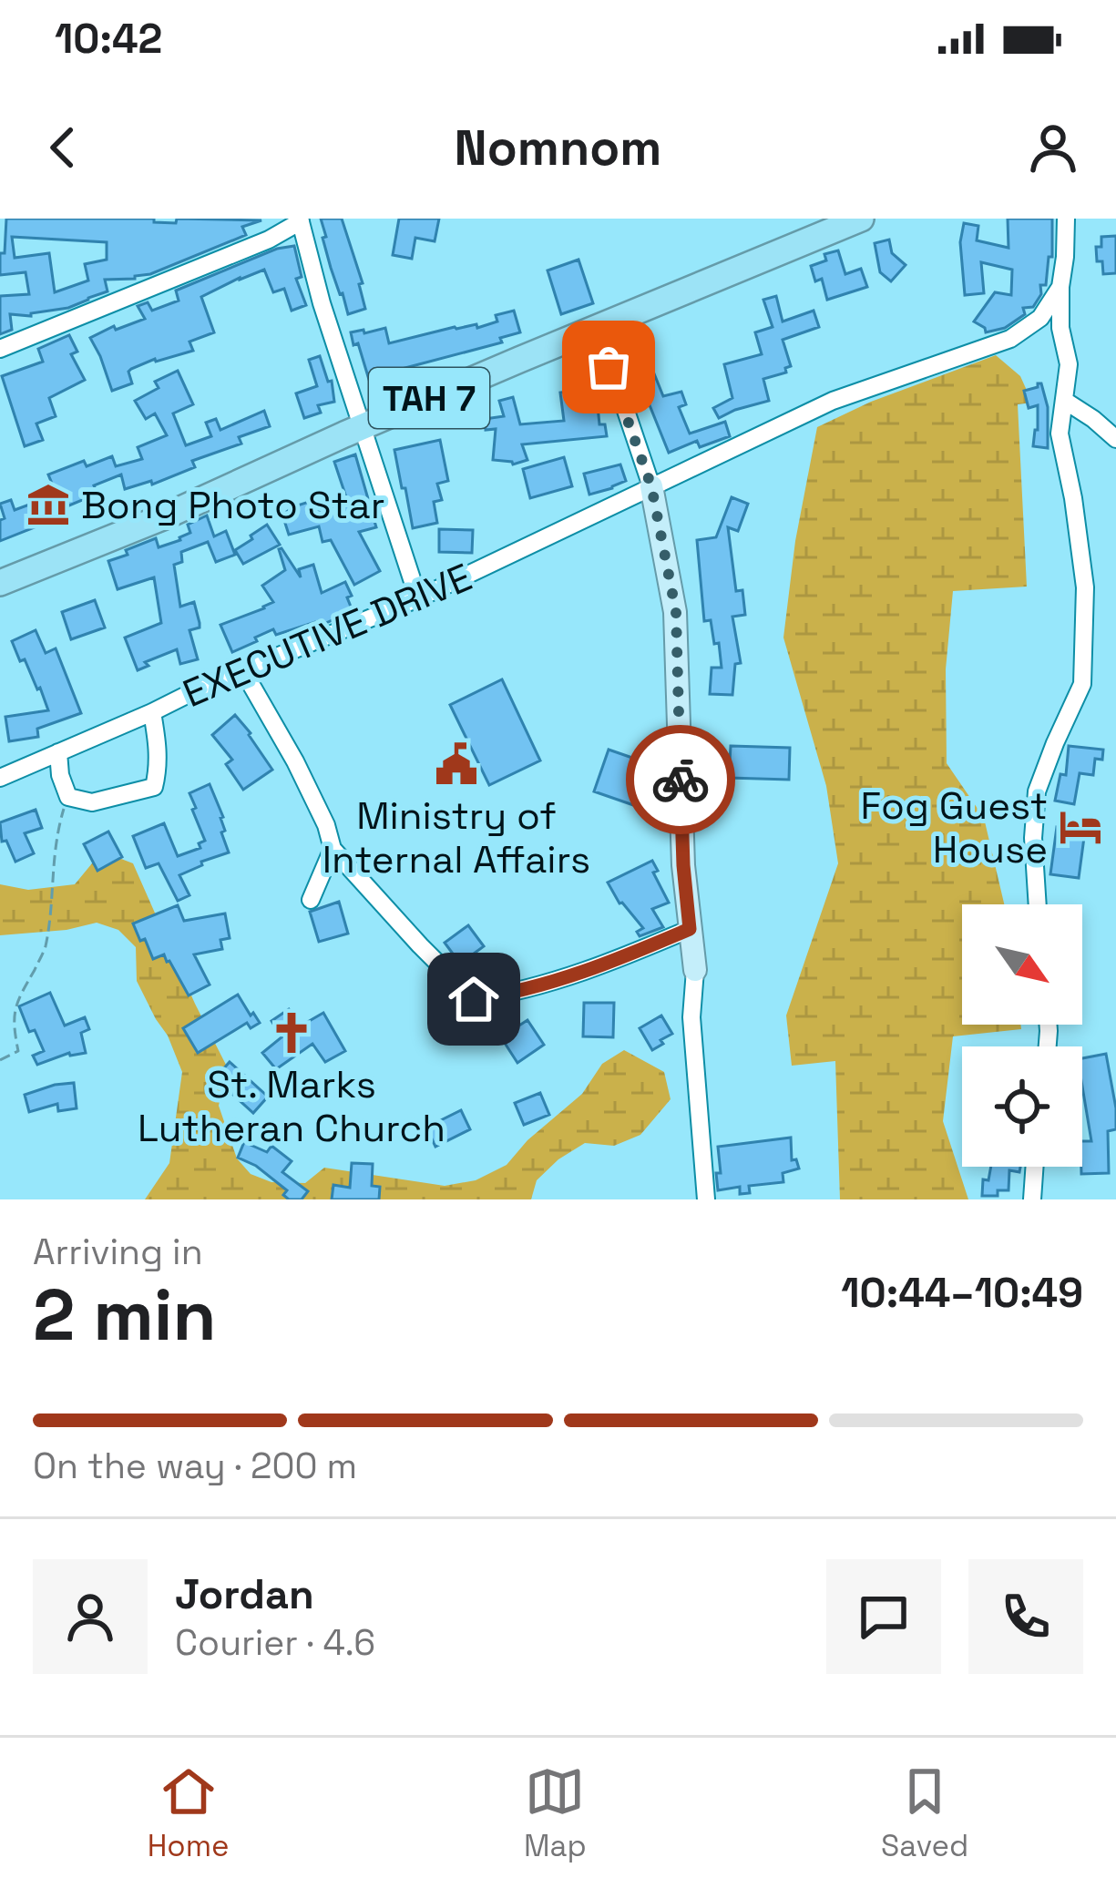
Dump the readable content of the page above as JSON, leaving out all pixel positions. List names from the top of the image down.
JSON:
{
  "streets": {
    "highway": ["TAH 7"],
    "street": ["EXECUTIVE DRIVE"]
  },
  "places": {
    "museum": ["Bong Photo Star"],
    "public building": ["Ministry of Internal Affairs"],
    "hotel": ["Fog Guest House"],
    "church": ["St. Marks Lutheran Church"]
  },
  "north": "bottom right",
  "page": {
    "status": "10:42",
    "header": "Nomnom",
    "heading": ["2 min", "Arriving in", "10:44–10:49"],
    "panel": ["Jordan", "Courier · 4.6"],
    "bar": "On the way · 200 m",
    "tabs": ["Home", "Map", "Saved"]
  }
}
